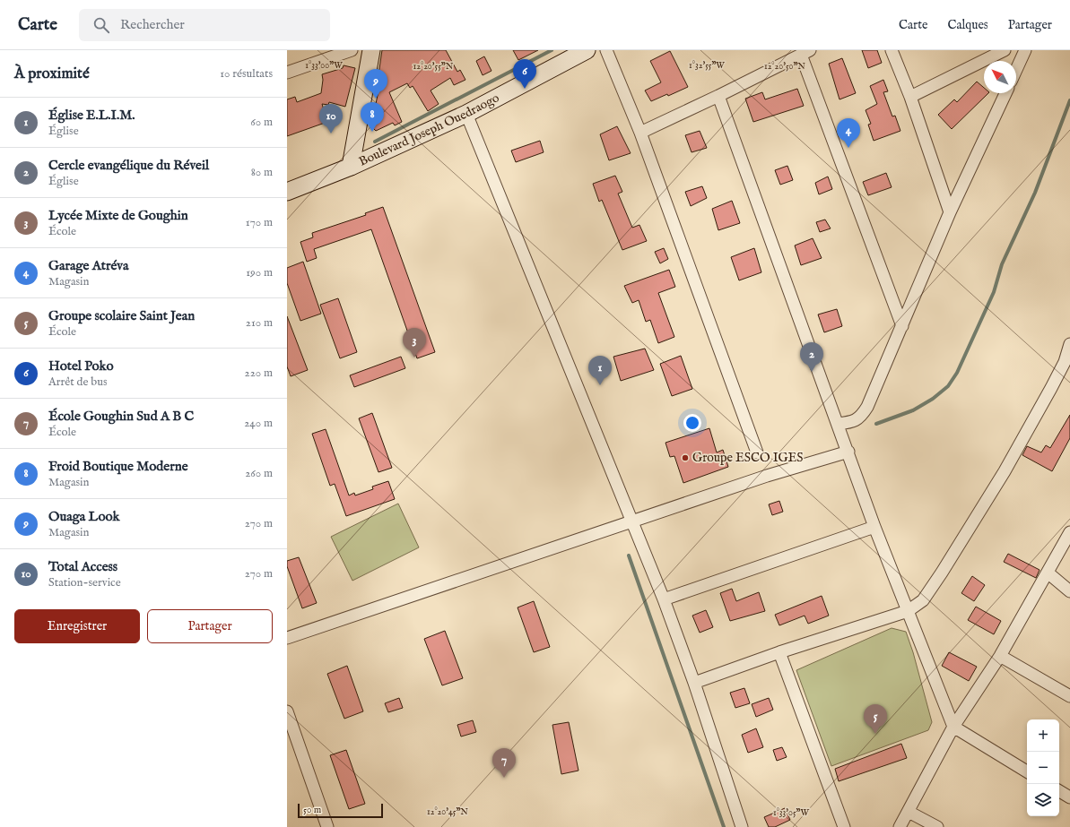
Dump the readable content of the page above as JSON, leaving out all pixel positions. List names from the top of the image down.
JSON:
{
  "streets": {
    "street": ["Boulevard Joseph Ouedraogo"]
  },
  "places": ["Groupe ESCO IGES"],
  "scale_bar": "50 m",
  "north": "top left",
  "page": {
    "header": "Carte",
    "search": "Rechercher",
    "nav": ["Carte", "Calques", "Partager"],
    "heading": ["À proximité", "10 résultats"],
    "pins": [
      "6",
      "9",
      "8",
      "10",
      "4",
      "3",
      "2",
      "1",
      "5",
      "7"
    ],
    "list": [
      {
        "mark": "1",
        "name": "Église E.L.I.M.",
        "note": "Église",
        "value": "60 m"
      },
      {
        "mark": "2",
        "name": "Cercle evangélique du Réveil",
        "note": "Église",
        "value": "80 m"
      },
      {
        "mark": "3",
        "name": "Lycée Mixte de Goughin",
        "note": "École",
        "value": "170 m"
      },
      {
        "mark": "4",
        "name": "Garage Atréva",
        "note": "Magasin",
        "value": "190 m"
      },
      {
        "mark": "5",
        "name": "Groupe scolaire Saint Jean",
        "note": "École",
        "value": "210 m"
      },
      {
        "mark": "6",
        "name": "Hotel Poko",
        "note": "Arrêt de bus",
        "value": "220 m"
      },
      {
        "mark": "7",
        "name": "École Goughin Sud A B C",
        "note": "École",
        "value": "240 m"
      },
      {
        "mark": "8",
        "name": "Froid Boutique Moderne",
        "note": "Magasin",
        "value": "260 m"
      },
      {
        "mark": "9",
        "name": "Ouaga Look",
        "note": "Magasin",
        "value": "270 m"
      },
      {
        "mark": "10",
        "name": "Total Access",
        "note": "Station-service",
        "value": "270 m"
      }
    ],
    "buttons": ["Enregistrer", "Partager"],
    "map_buttons": ["+", "−"],
    "scale": "50 m"
  },
  "coordinates": [
    "1°33'00\"W",
    "1°32'55\"W",
    "12°20'55\"N",
    "12°20'50\"N",
    "12°20'45\"N",
    "1°33'05\"W"
  ]
}
